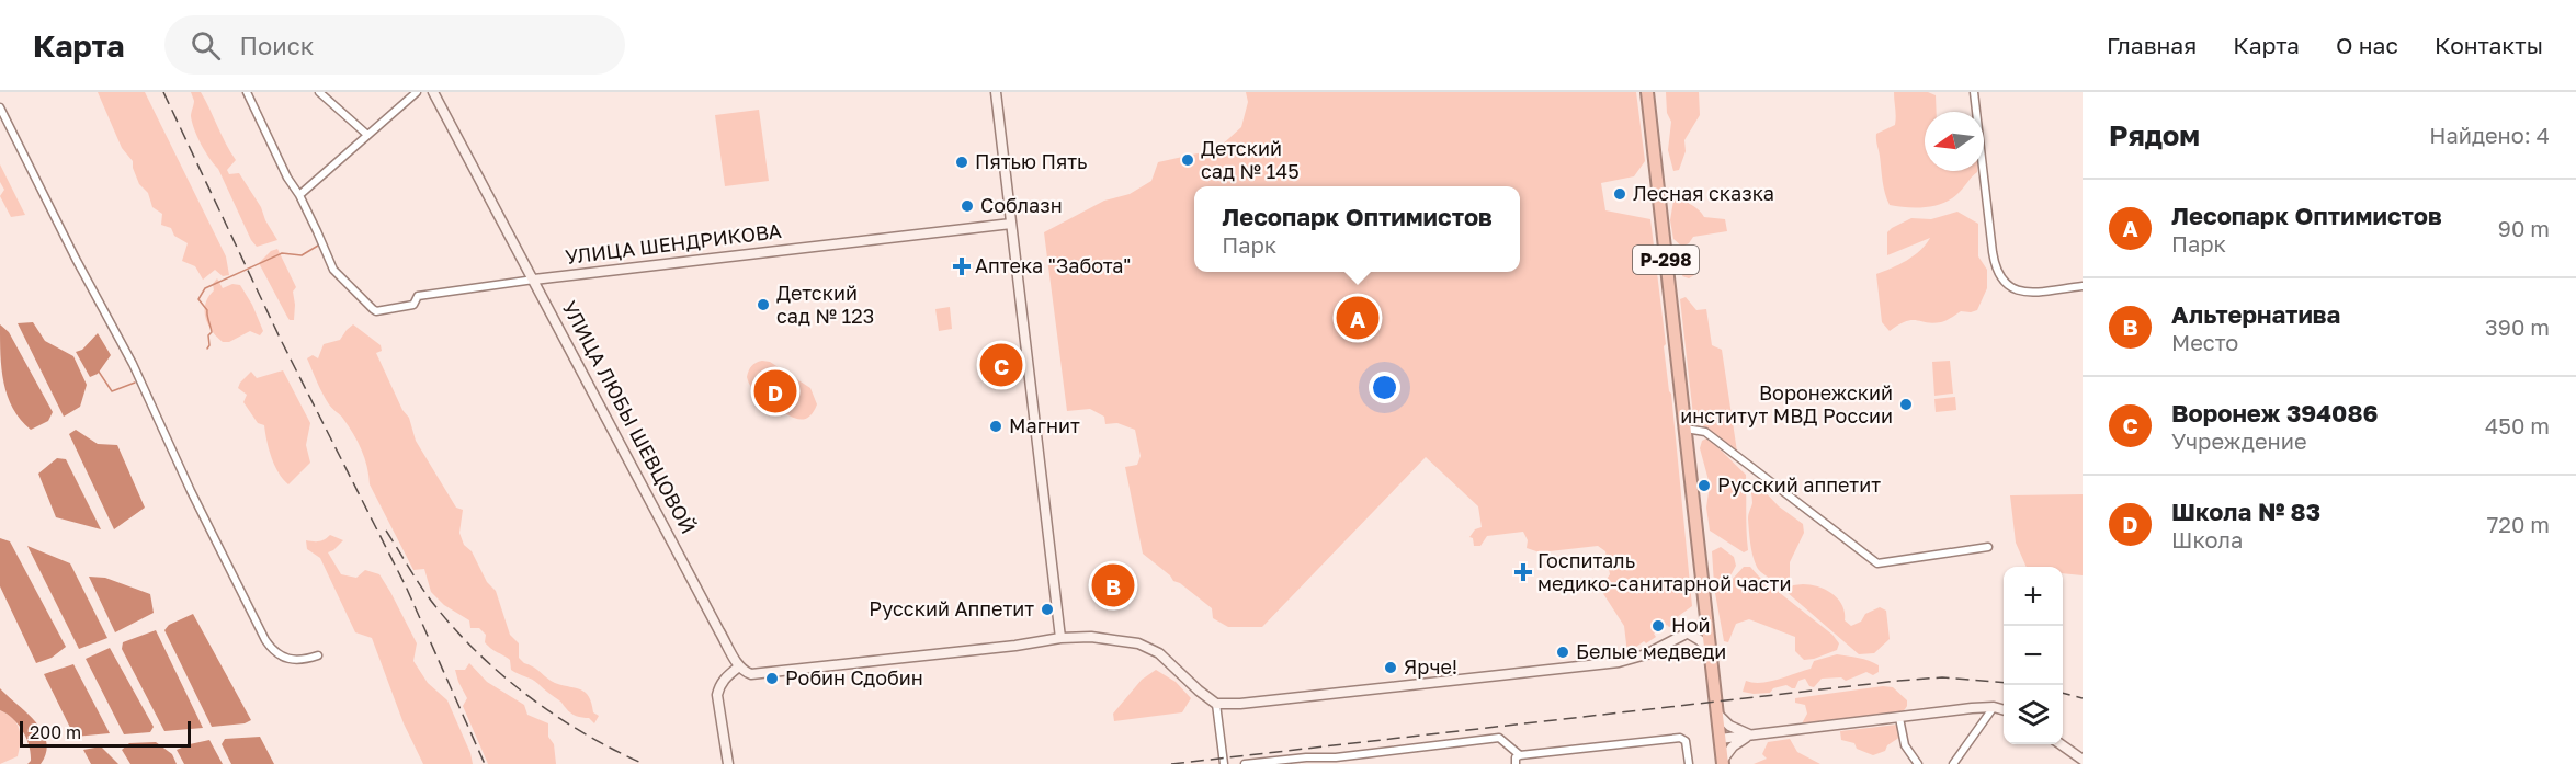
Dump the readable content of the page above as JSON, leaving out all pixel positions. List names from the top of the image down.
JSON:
{
  "streets": {
    "highway": ["Р-298"],
    "street": ["УЛИЦА ШЕНДРИКОВА", "УЛИЦА ЛЮБЫ ШЕВЦОВОЙ"]
  },
  "crossings": [
    ["УЛИЦА ШЕНДРИКОВА", "УЛИЦА ЛЮБЫ ШЕВЦОВОЙ"]
  ],
  "places": {
    "other": [
      "Детский сад № 145",
      "Пятью Пять",
      "Лесная сказка",
      "Соблазн",
      "Детский сад № 123",
      "Воронежский институт МВД России",
      "Магнит",
      "Русский аппетит",
      "Русский Аппетит",
      "Ной",
      "Белые медведи",
      "Ярче!",
      "Робин Сдобин"
    ],
    "health": ["Аптека \"Забота\"", "Госпиталь медико-санитарной части"]
  },
  "scale_bar": "200 m",
  "north": "left",
  "page": {
    "header": "Карта",
    "search": "Поиск",
    "nav": [
      "Главная",
      "Карта",
      "О нас",
      "Контакты"
    ],
    "heading": ["Рядом", "Найдено: 4"],
    "list": [
      {
        "mark": "A",
        "name": "Лесопарк Оптимистов",
        "note": "Парк",
        "value": "90 m"
      },
      {
        "mark": "B",
        "name": "Альтернатива",
        "note": "Место",
        "value": "390 m"
      },
      {
        "mark": "C",
        "name": "Воронеж 394086",
        "note": "Учреждение",
        "value": "450 m"
      },
      {
        "mark": "D",
        "name": "Школа № 83",
        "note": "Школа",
        "value": "720 m"
      }
    ],
    "popup": ["Лесопарк Оптимистов", "Парк"],
    "pins": [
      "A",
      "C",
      "D",
      "B"
    ],
    "map_buttons": ["+", "−"],
    "scale": "200 m"
  }
}
